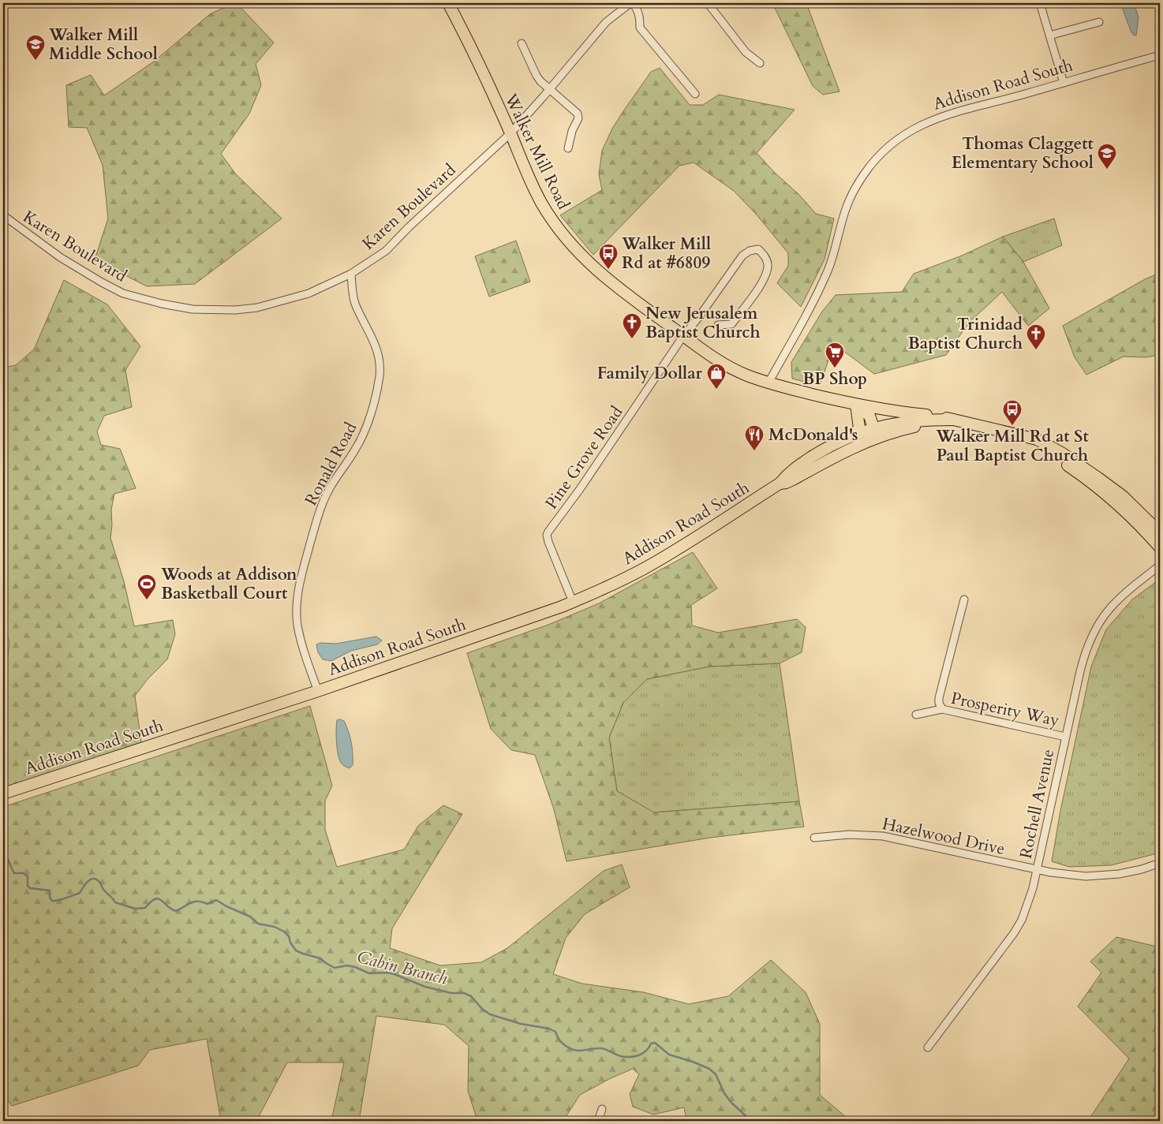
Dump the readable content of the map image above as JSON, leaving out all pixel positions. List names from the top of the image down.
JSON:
{
  "streets": {
    "main road": ["Addison Road South", "Walker Mill Road"],
    "street": [
      "Karen Boulevard",
      "Pine Grove Road",
      "Ronald Road",
      "Prosperity Way",
      "Rochell Avenue",
      "Hazelwood Drive"
    ]
  },
  "crossings": [
    ["Addison Road South", "Walker Mill Road"],
    ["Addison Road South", "Pine Grove Road"],
    ["Addison Road South", "Ronald Road"],
    ["Walker Mill Road", "Karen Boulevard"],
    ["Walker Mill Road", "Pine Grove Road"],
    ["Karen Boulevard", "Ronald Road"],
    ["Prosperity Way", "Rochell Avenue"],
    ["Rochell Avenue", "Hazelwood Drive"]
  ],
  "water": ["Cabin Branch"],
  "places": {
    "school or university": ["Walker Mill Middle School", "Thomas Claggett Elementary School"],
    "bus stop": ["Walker Mill Rd at #6809", "Walker Mill Rd at St Paul Baptist Church"],
    "church": ["New Jerusalem Baptist Church", "Trinidad Baptist Church"],
    "supermarket": ["BP Shop"],
    "shop": ["Family Dollar"],
    "restaurant": ["McDonald's"],
    "sports": ["Woods at Addison Basketball Court"]
  }
}
